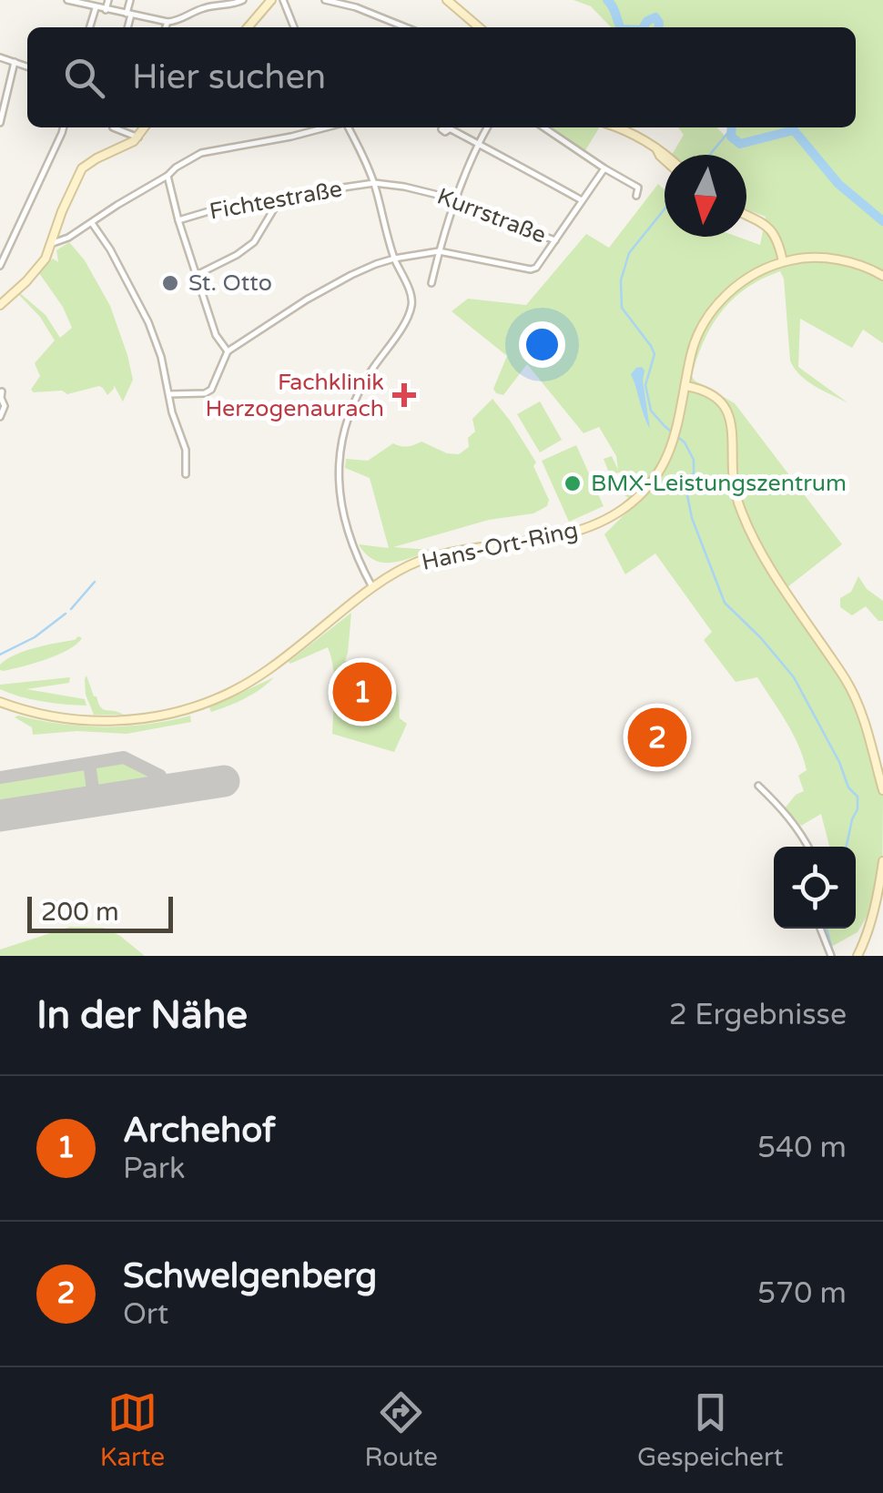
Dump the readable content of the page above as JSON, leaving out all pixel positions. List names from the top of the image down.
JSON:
{
  "streets": {
    "main road": ["Hans-Ort-Ring"],
    "street": ["Fichtestraße", "Kurrstraße"]
  },
  "crossings": [
    ["Fichtestraße", "Kurrstraße"]
  ],
  "places": {
    "other": ["St. Otto", "BMX-Leistungszentrum"],
    "health": ["Fachklinik Herzogenaurach"]
  },
  "scale_bar": "200 m",
  "north": "bottom",
  "page": {
    "search": "Hier suchen",
    "pins": ["1", "2"],
    "scale": "200 m",
    "heading": ["In der Nähe", "2 Ergebnisse"],
    "list": [
      {
        "mark": "1",
        "name": "Archehof",
        "note": "Park",
        "value": "540 m"
      },
      {
        "mark": "2",
        "name": "Schwelgenberg",
        "note": "Ort",
        "value": "570 m"
      }
    ],
    "nav": ["Karte", "Route", "Gespeichert"]
  }
}
